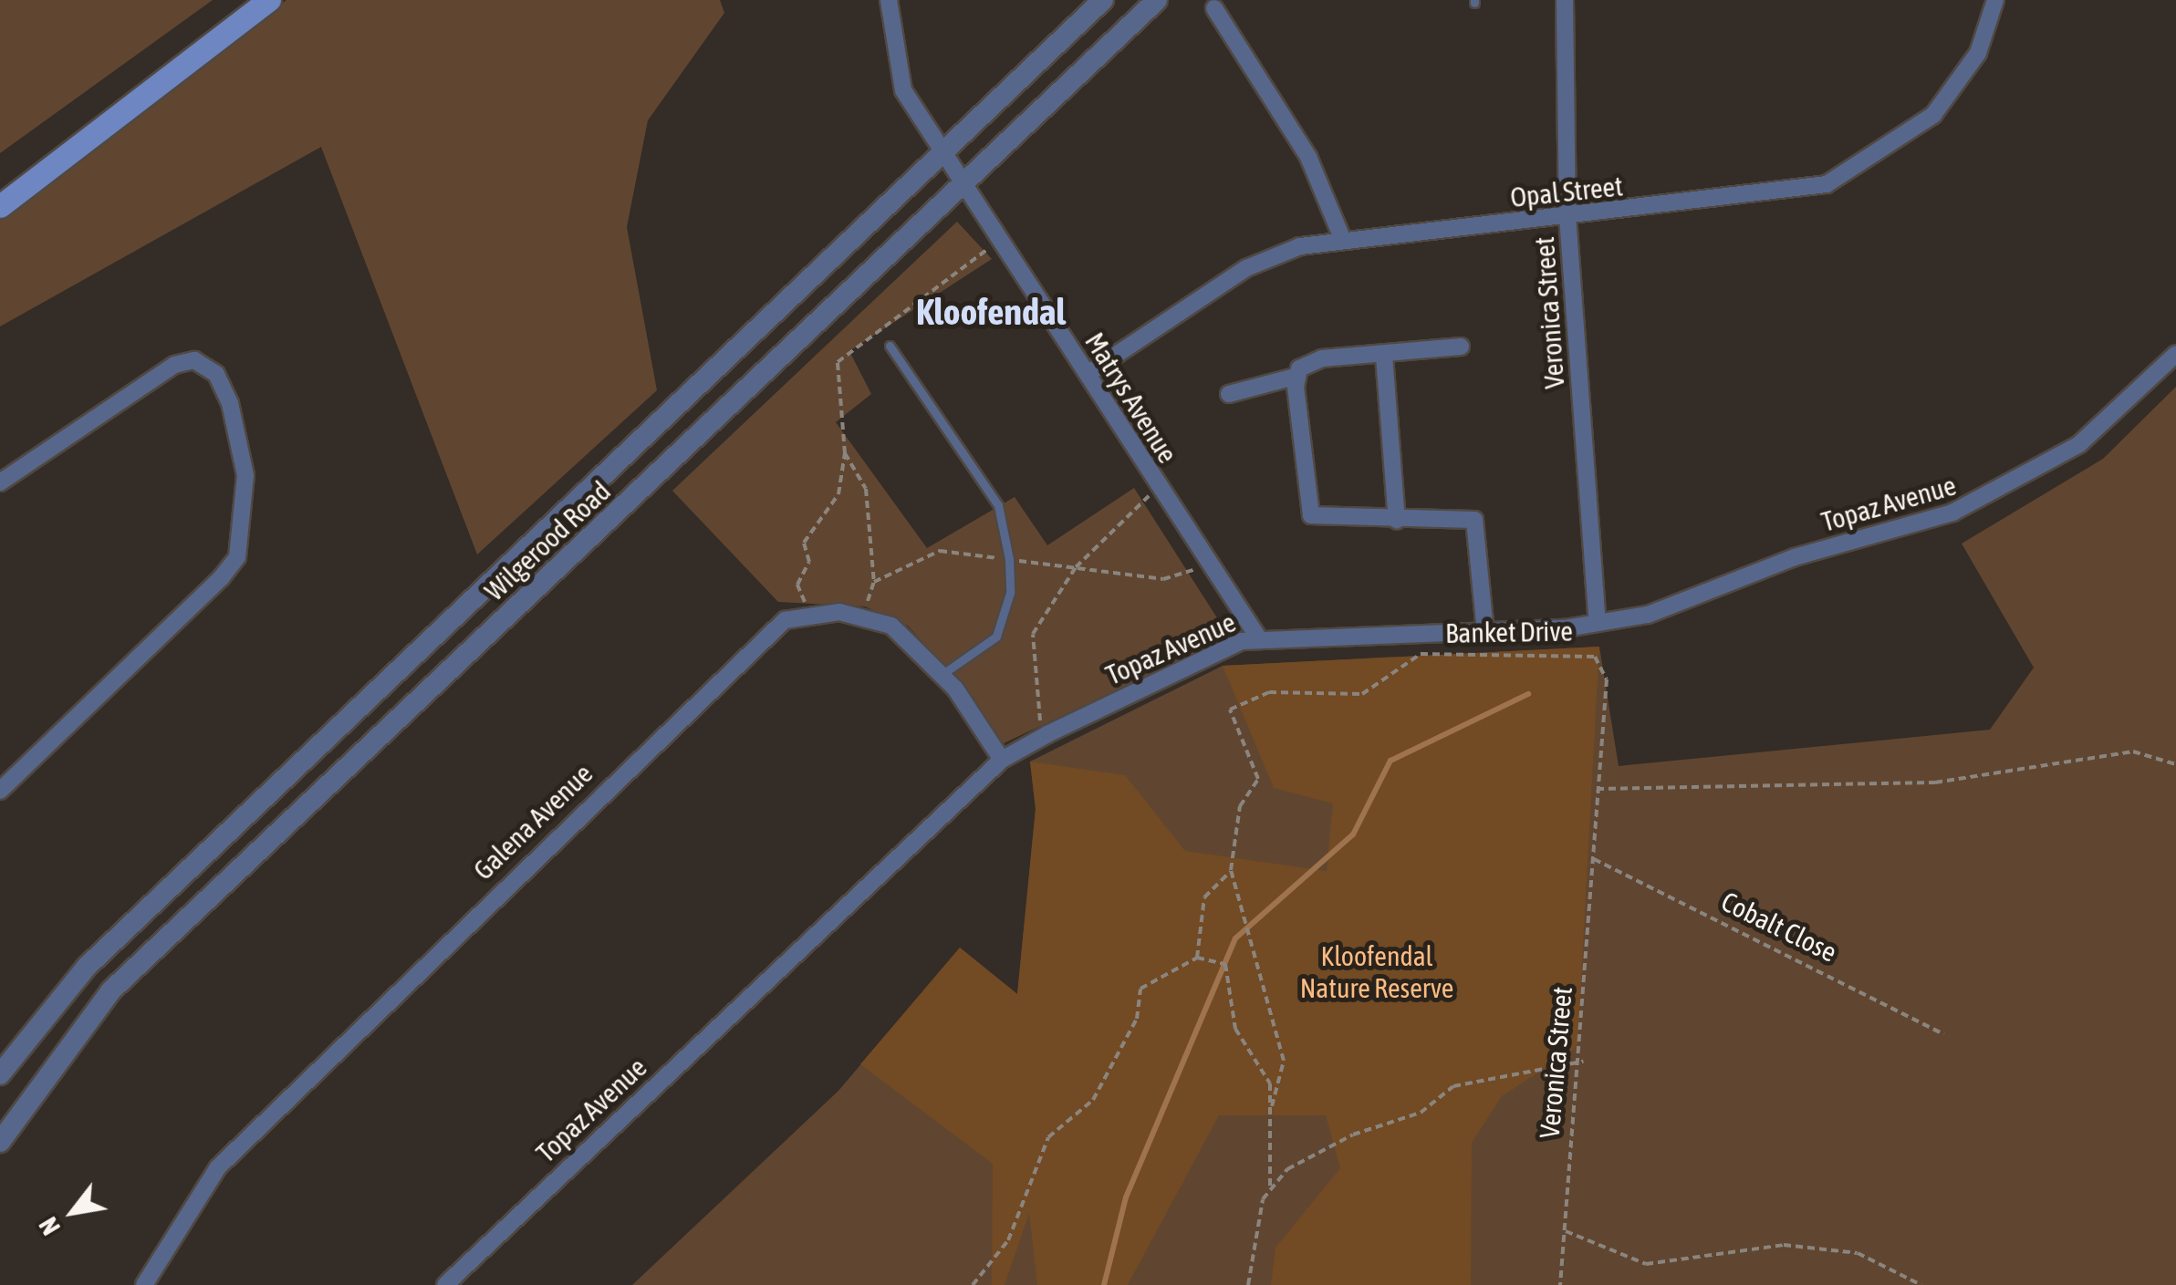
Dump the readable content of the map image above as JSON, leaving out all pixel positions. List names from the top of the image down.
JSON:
{
  "streets": {
    "street": [
      "Opal Street",
      "Veronica Street",
      "Matrys Avenue",
      "Topaz Avenue",
      "Wilgerood Road",
      "Galena Avenue"
    ],
    "path": ["Banket Drive", "Cobalt Close"]
  },
  "crossings": [
    ["Opal Street", "Veronica Street"],
    ["Opal Street", "Matrys Avenue"],
    ["Veronica Street", "Topaz Avenue"],
    ["Veronica Street", "Banket Drive"],
    ["Veronica Street", "Cobalt Close"],
    ["Matrys Avenue", "Topaz Avenue"],
    ["Matrys Avenue", "Wilgerood Road"],
    ["Topaz Avenue", "Galena Avenue"]
  ],
  "districts": ["Kloofendal"],
  "parks": ["Kloofendal Nature Reserve"],
  "north": "bottom left"
}
